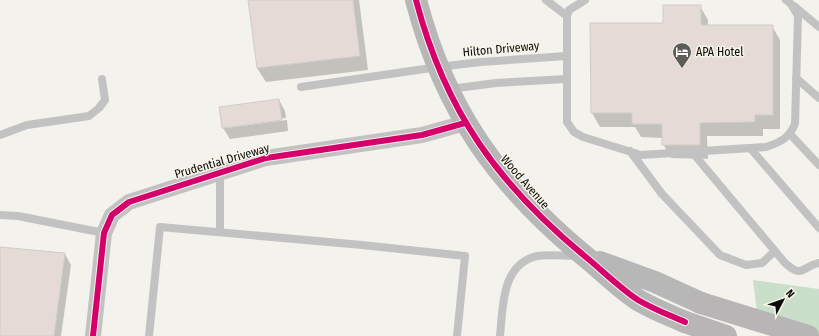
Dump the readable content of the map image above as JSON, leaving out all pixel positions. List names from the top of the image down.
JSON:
{
  "streets": {
    "street": ["Prudential Driveway", "Wood Avenue"],
    "lane": ["Hilton Driveway"]
  },
  "crossings": [
    ["Hilton Driveway", "Wood Avenue"],
    ["Prudential Driveway", "Wood Avenue"]
  ],
  "places": {
    "hotel": ["APA Hotel"]
  },
  "north": "top right"
}
